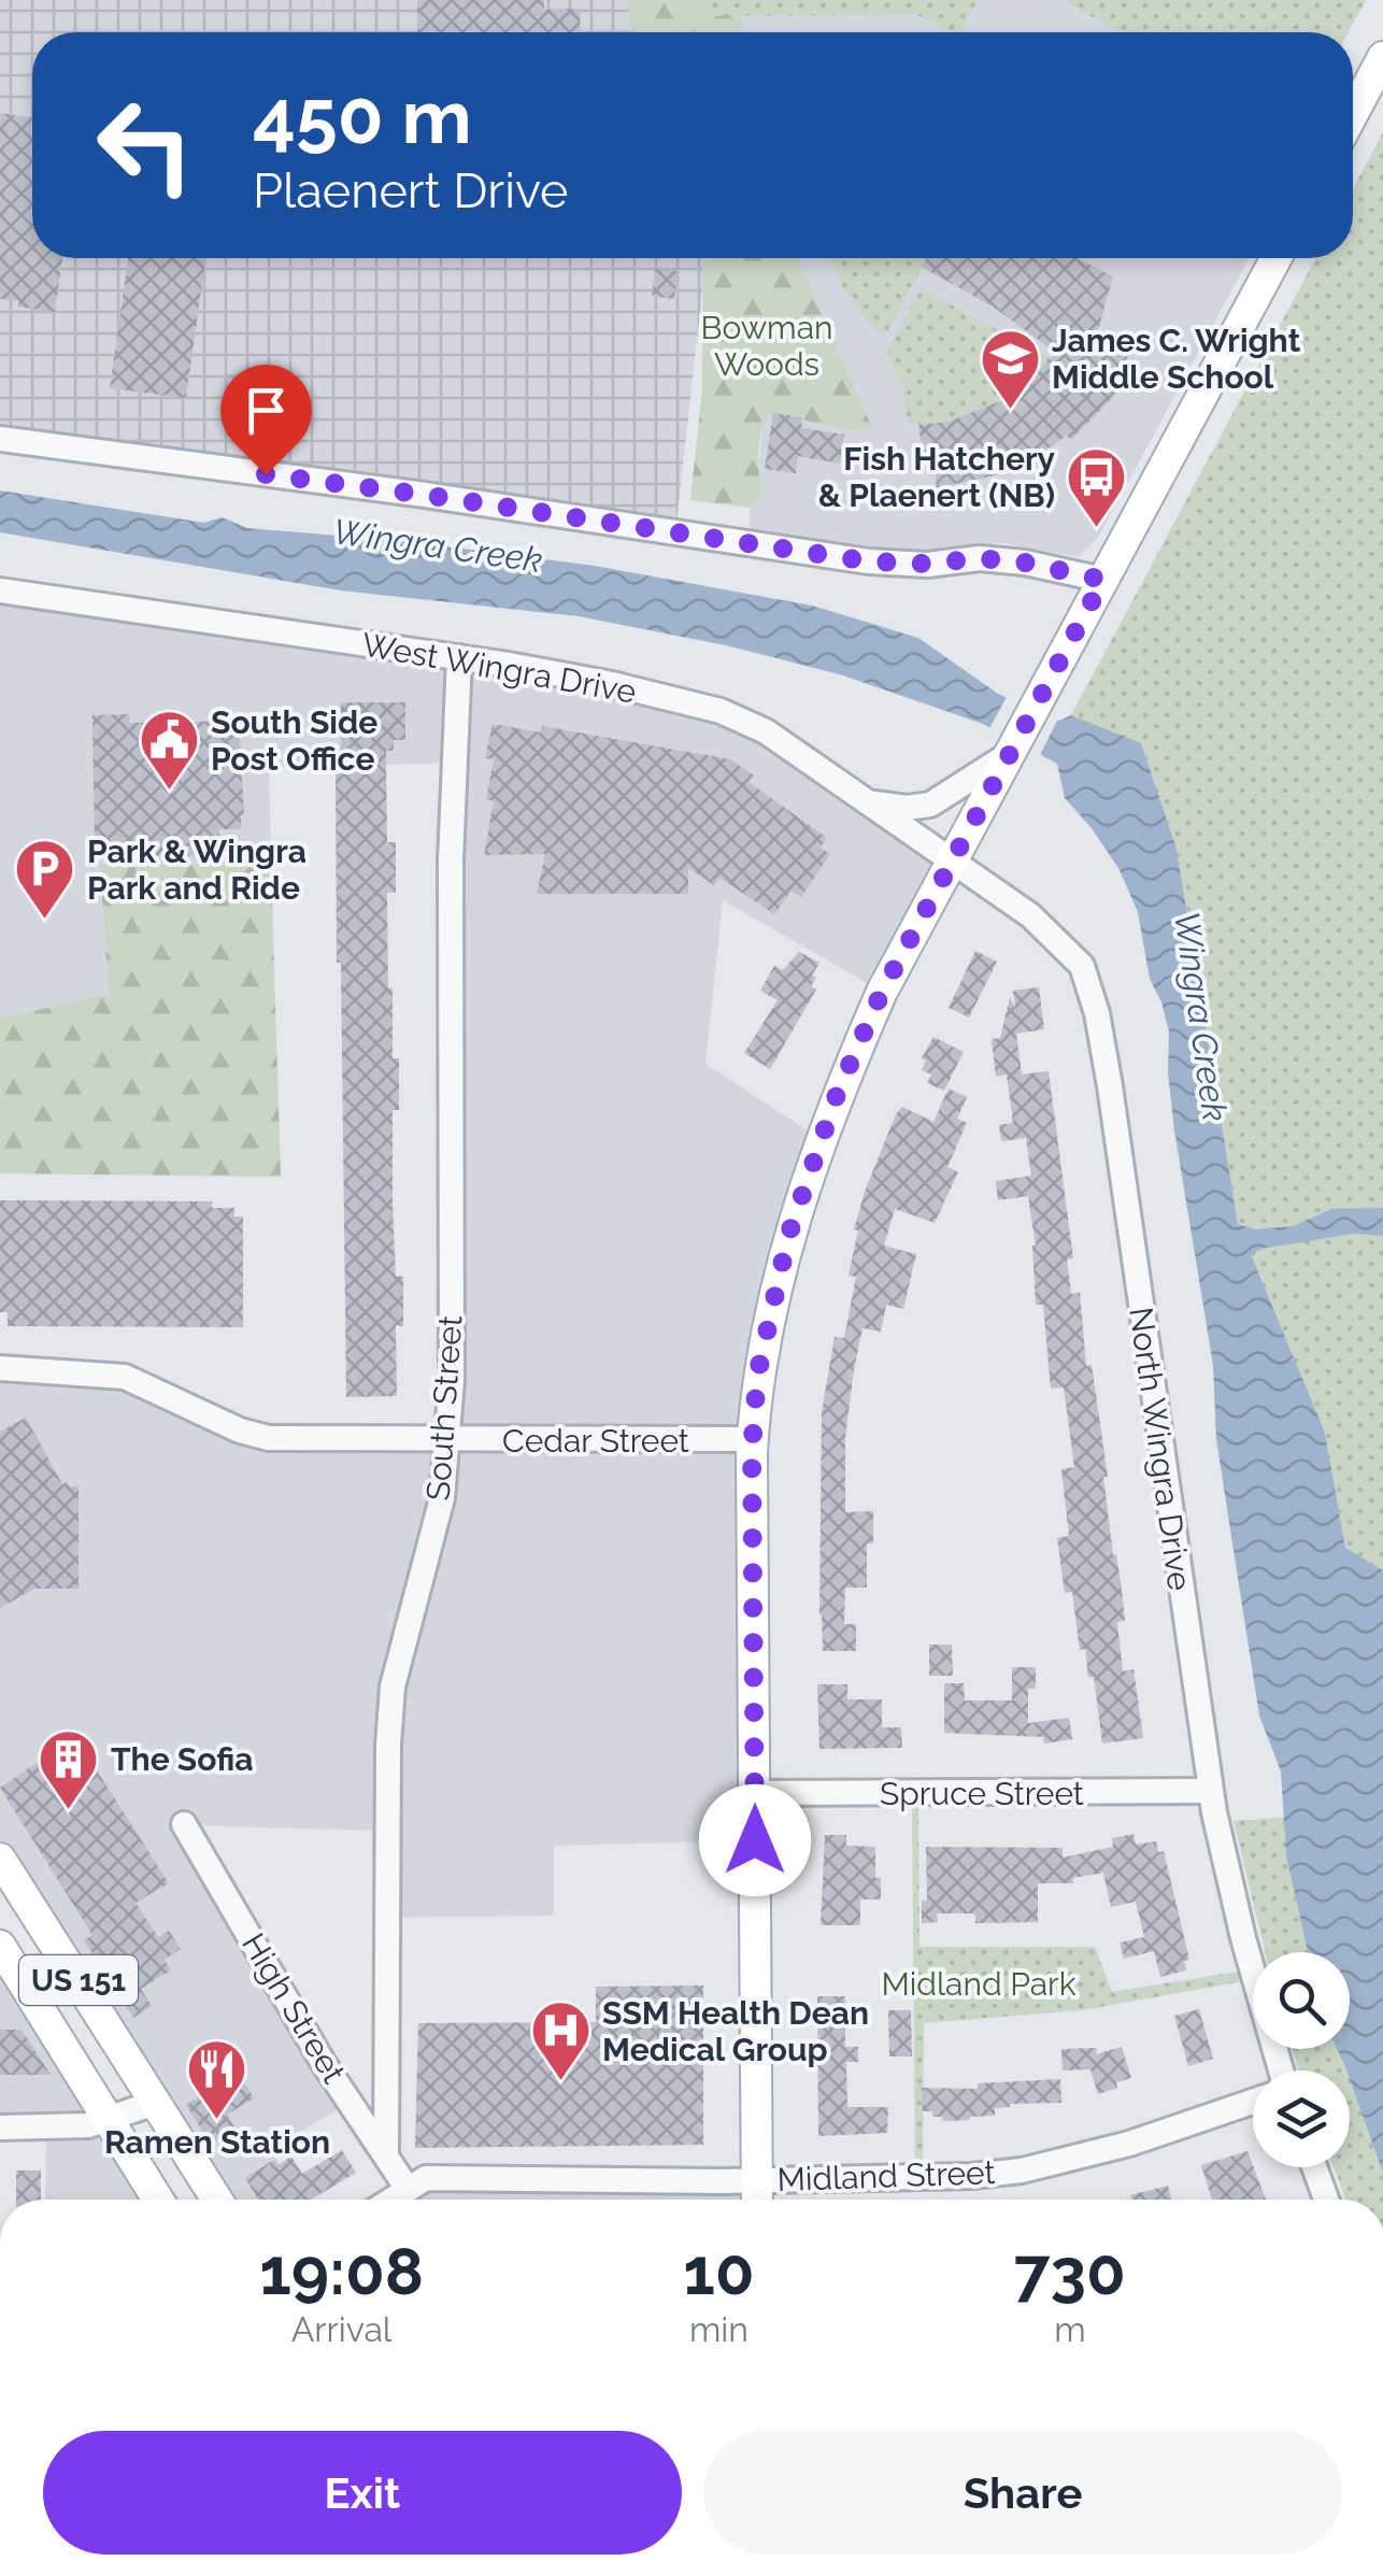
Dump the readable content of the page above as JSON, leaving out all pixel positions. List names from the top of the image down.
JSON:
{
  "streets": {
    "main road": ["US 151"],
    "street": [
      "West Wingra Drive",
      "South Street",
      "Cedar Street",
      "North Wingra Drive",
      "Spruce Street",
      "High Street",
      "Midland Street"
    ]
  },
  "crossings": [
    ["West Wingra Drive", "South Street"],
    ["West Wingra Drive", "North Wingra Drive"],
    ["South Street", "Cedar Street"],
    ["South Street", "High Street"],
    ["North Wingra Drive", "Spruce Street"],
    ["High Street", "Midland Street"]
  ],
  "water": ["Wingra Creek"],
  "parks": ["Bowman Woods", "Midland Park"],
  "places": {
    "school or university": ["James C. Wright Middle School"],
    "bus stop": ["Fish Hatchery & Plaenert (NB)"],
    "public building": ["South Side Post Office"],
    "parking": ["Park & Wingra Park and Ride"],
    "building": ["The Sofia"],
    "hospital": ["SSM Health Dean Medical Group"],
    "restaurant": ["Ramen Station"]
  },
  "page": {
    "turn": ["450 m", "Plaenert Drive"],
    "eta": [
      "19:08",
      "Arrival",
      "10",
      "min",
      "730",
      "m"
    ],
    "buttons": ["Exit", "Share"]
  }
}
